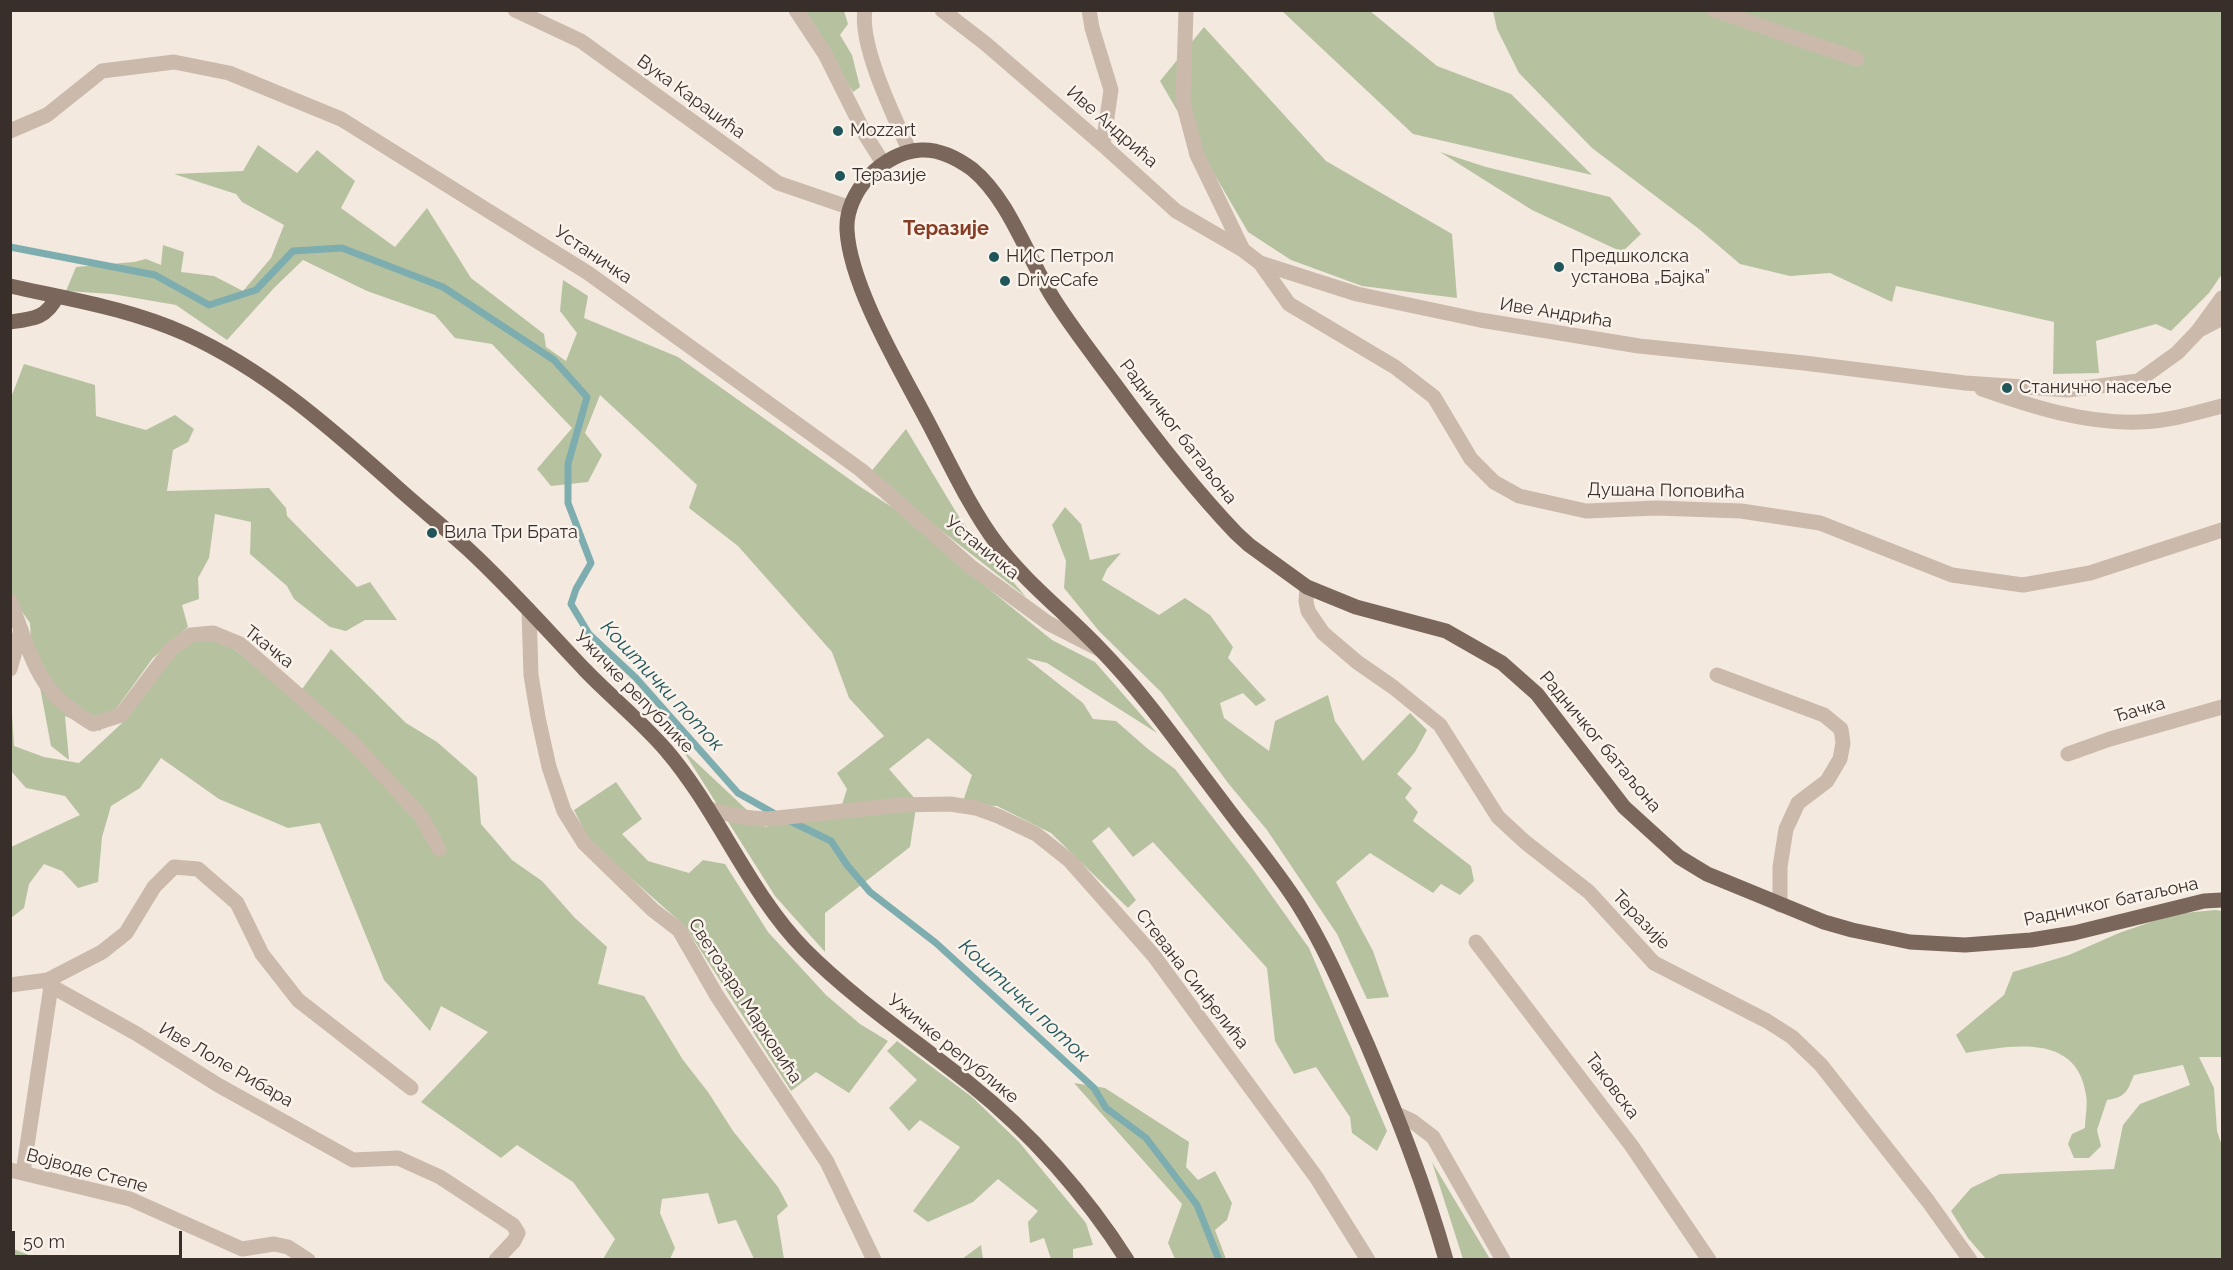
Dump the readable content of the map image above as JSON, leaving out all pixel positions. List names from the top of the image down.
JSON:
{
  "streets": {
    "main road": ["Радничког батаљона", "Ужичке републике"],
    "street": [
      "Вука Караџића",
      "Иве Андрића",
      "Устаничка",
      "Душана Поповића",
      "Ткачка",
      "Ђачка",
      "Теразије",
      "Стевана Синђелића",
      "Светозара Марковића",
      "Иве Лоле Рибара",
      "Таковска",
      "Војводе Степе"
    ]
  },
  "crossings": [
    ["Вука Караџића", "Радничког батаљона"],
    ["Иве Андрића", "Душана Поповића"],
    ["Радничког батаљона", "Теразије"],
    ["Ужичке републике", "Стевана Синђелића"],
    ["Ужичке републике", "Светозара Марковића"]
  ],
  "districts": ["Теразије"],
  "water": ["Коштички поток"],
  "places": [
    "Mozzart",
    "Теразије",
    "НИС Петрол",
    "Предшколска установа „Бајка”",
    "DriveCafe",
    "Станично насеље",
    "Вила Три Брата"
  ],
  "scale_bar": "50 m"
}
